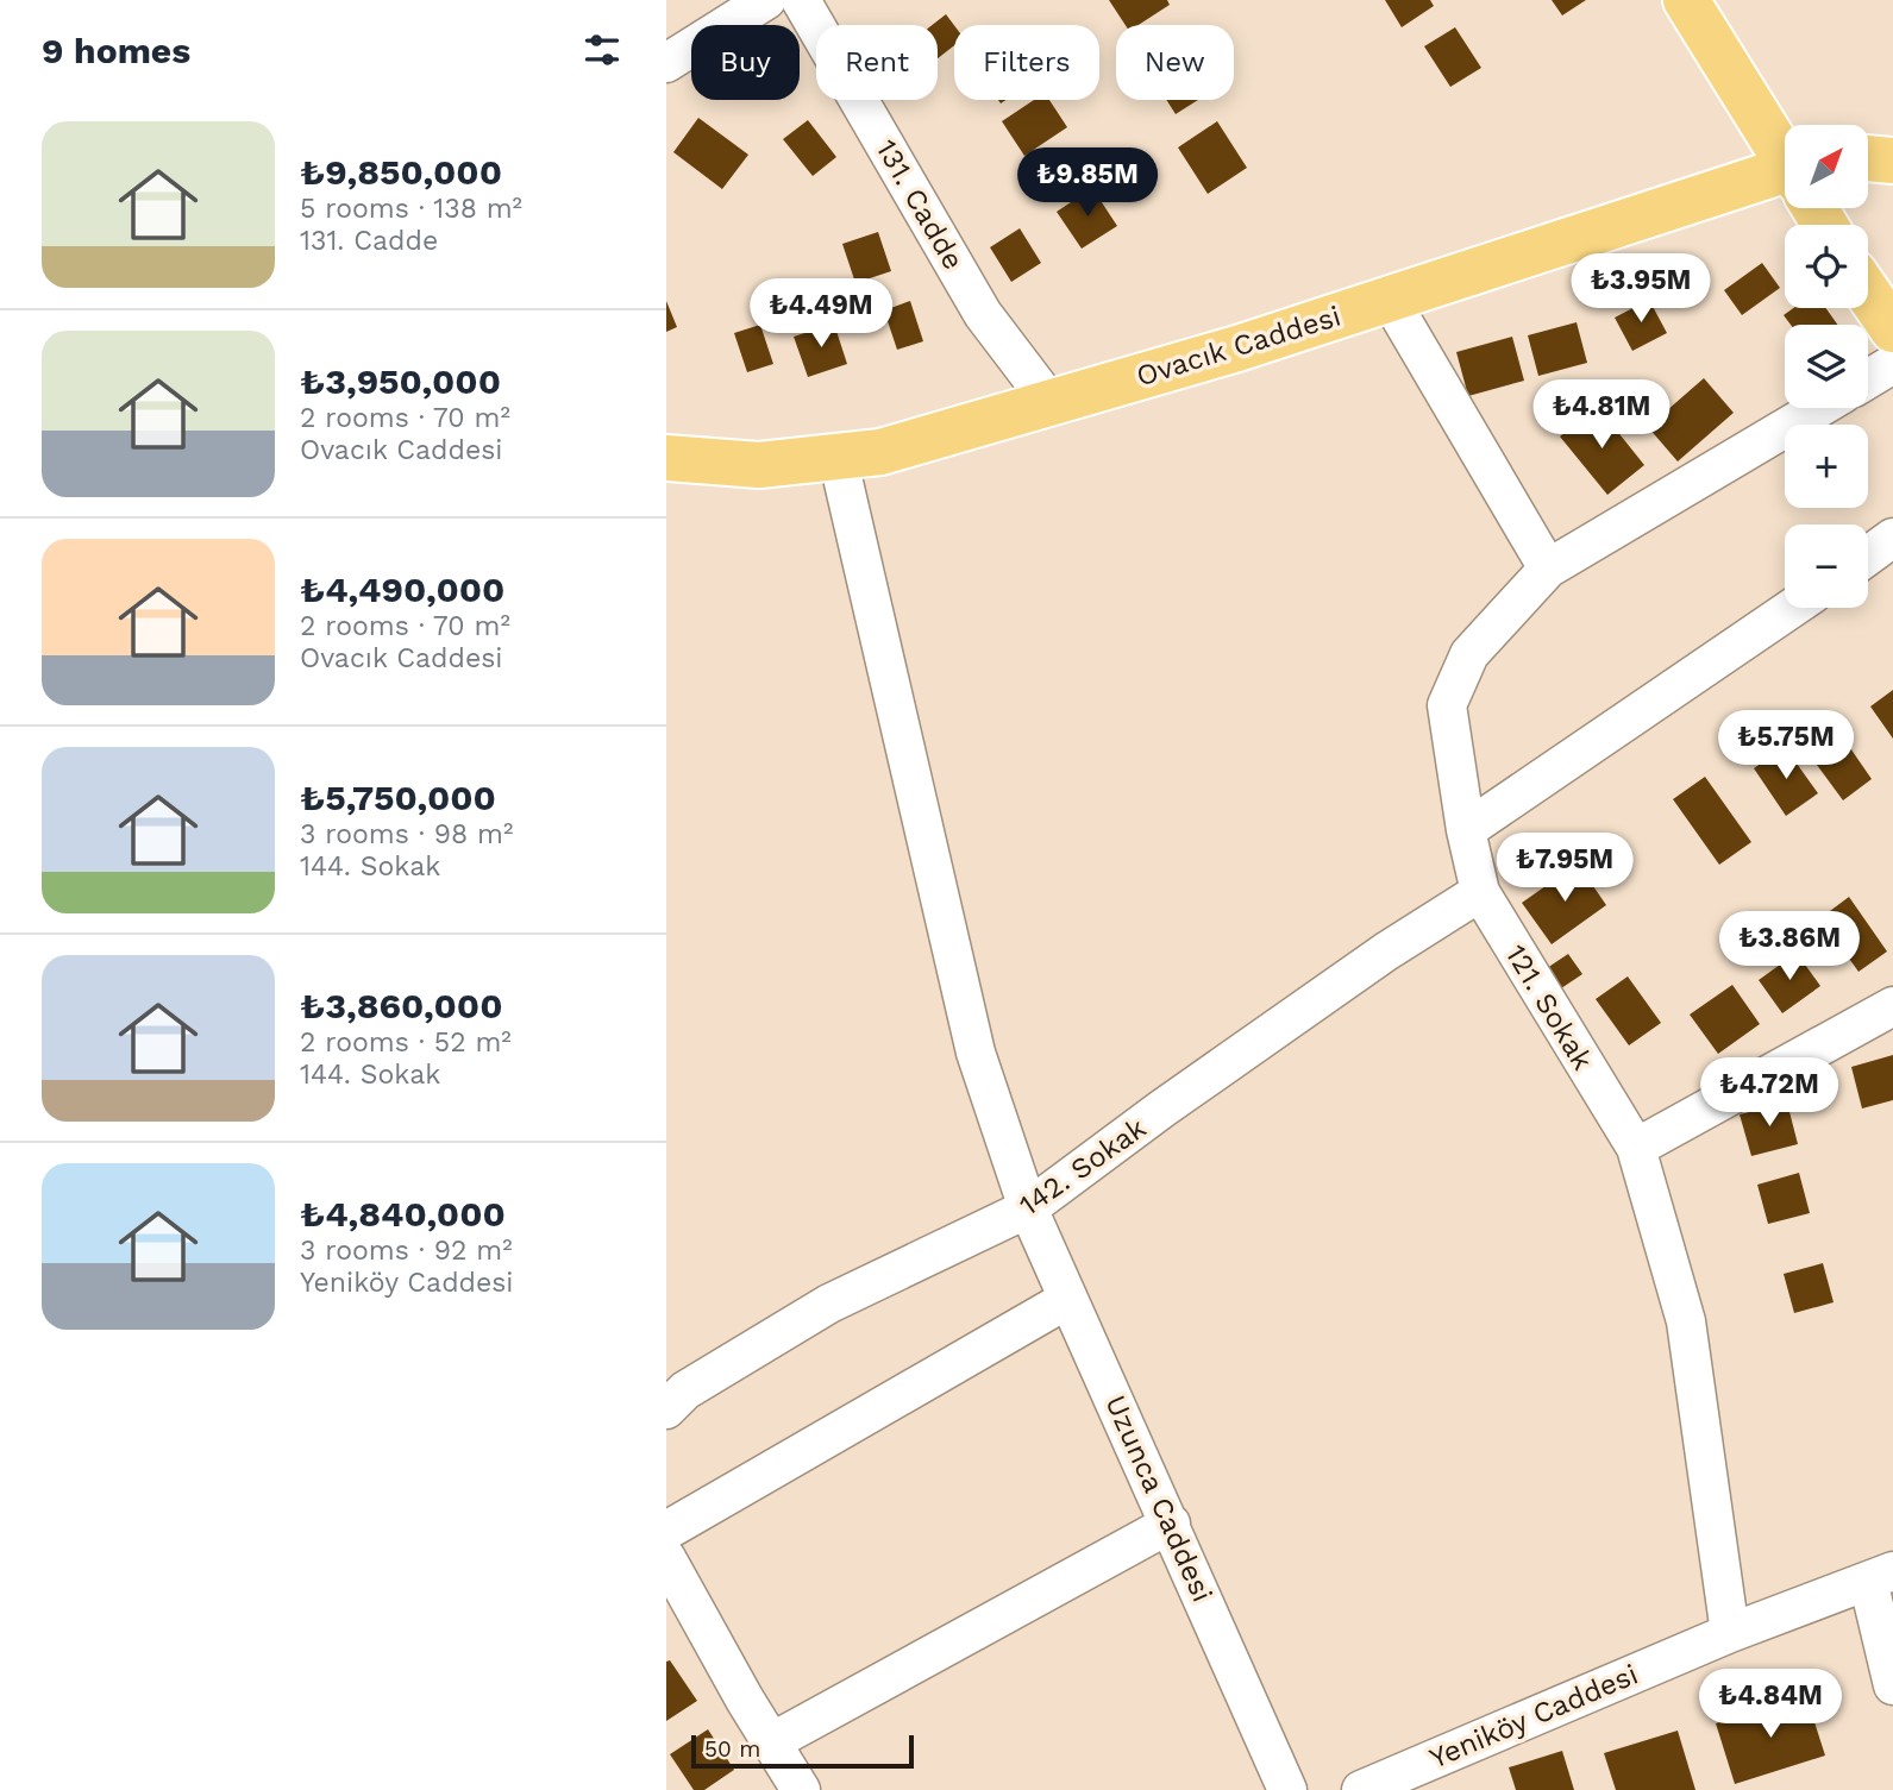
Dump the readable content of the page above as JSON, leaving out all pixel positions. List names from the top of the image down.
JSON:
{
  "streets": {
    "main road": ["Ovacık Caddesi"],
    "street": [
      "131. Cadde",
      "121. Sokak",
      "142. Sokak",
      "Uzunca Caddesi",
      "Yeniköy Caddesi"
    ]
  },
  "crossings": [
    ["131. Cadde", "Ovacık Caddesi"],
    ["Ovacık Caddesi", "Uzunca Caddesi"],
    ["121. Sokak", "142. Sokak"],
    ["121. Sokak", "Yeniköy Caddesi"],
    ["142. Sokak", "Uzunca Caddesi"]
  ],
  "scale_bar": "50 m",
  "north": "top right",
  "page": {
    "heading": "9 homes",
    "chip": [
      "Buy",
      "Rent",
      "Filters",
      "New"
    ],
    "list": [
      {
        "name": "₺9,850,000",
        "note": "5 rooms · 138 m² · 131. Cadde"
      },
      {
        "name": "₺3,950,000",
        "note": "2 rooms · 70 m² · Ovacık Caddesi"
      },
      {
        "name": "₺4,490,000",
        "note": "2 rooms · 70 m² · Ovacık Caddesi"
      },
      {
        "name": "₺5,750,000",
        "note": "3 rooms · 98 m² · 144. Sokak"
      },
      {
        "name": "₺3,860,000",
        "note": "2 rooms · 52 m² · 144. Sokak"
      },
      {
        "name": "₺4,840,000",
        "note": "3 rooms · 92 m² · Yeniköy Caddesi"
      }
    ],
    "map_buttons": ["+", "−"],
    "price": [
      "₺9.85M",
      "₺3.95M",
      "₺4.49M",
      "₺4.81M",
      "₺5.75M",
      "₺7.95M",
      "₺3.86M",
      "₺4.72M",
      "₺4.84M"
    ],
    "scale": "50 m"
  }
}
